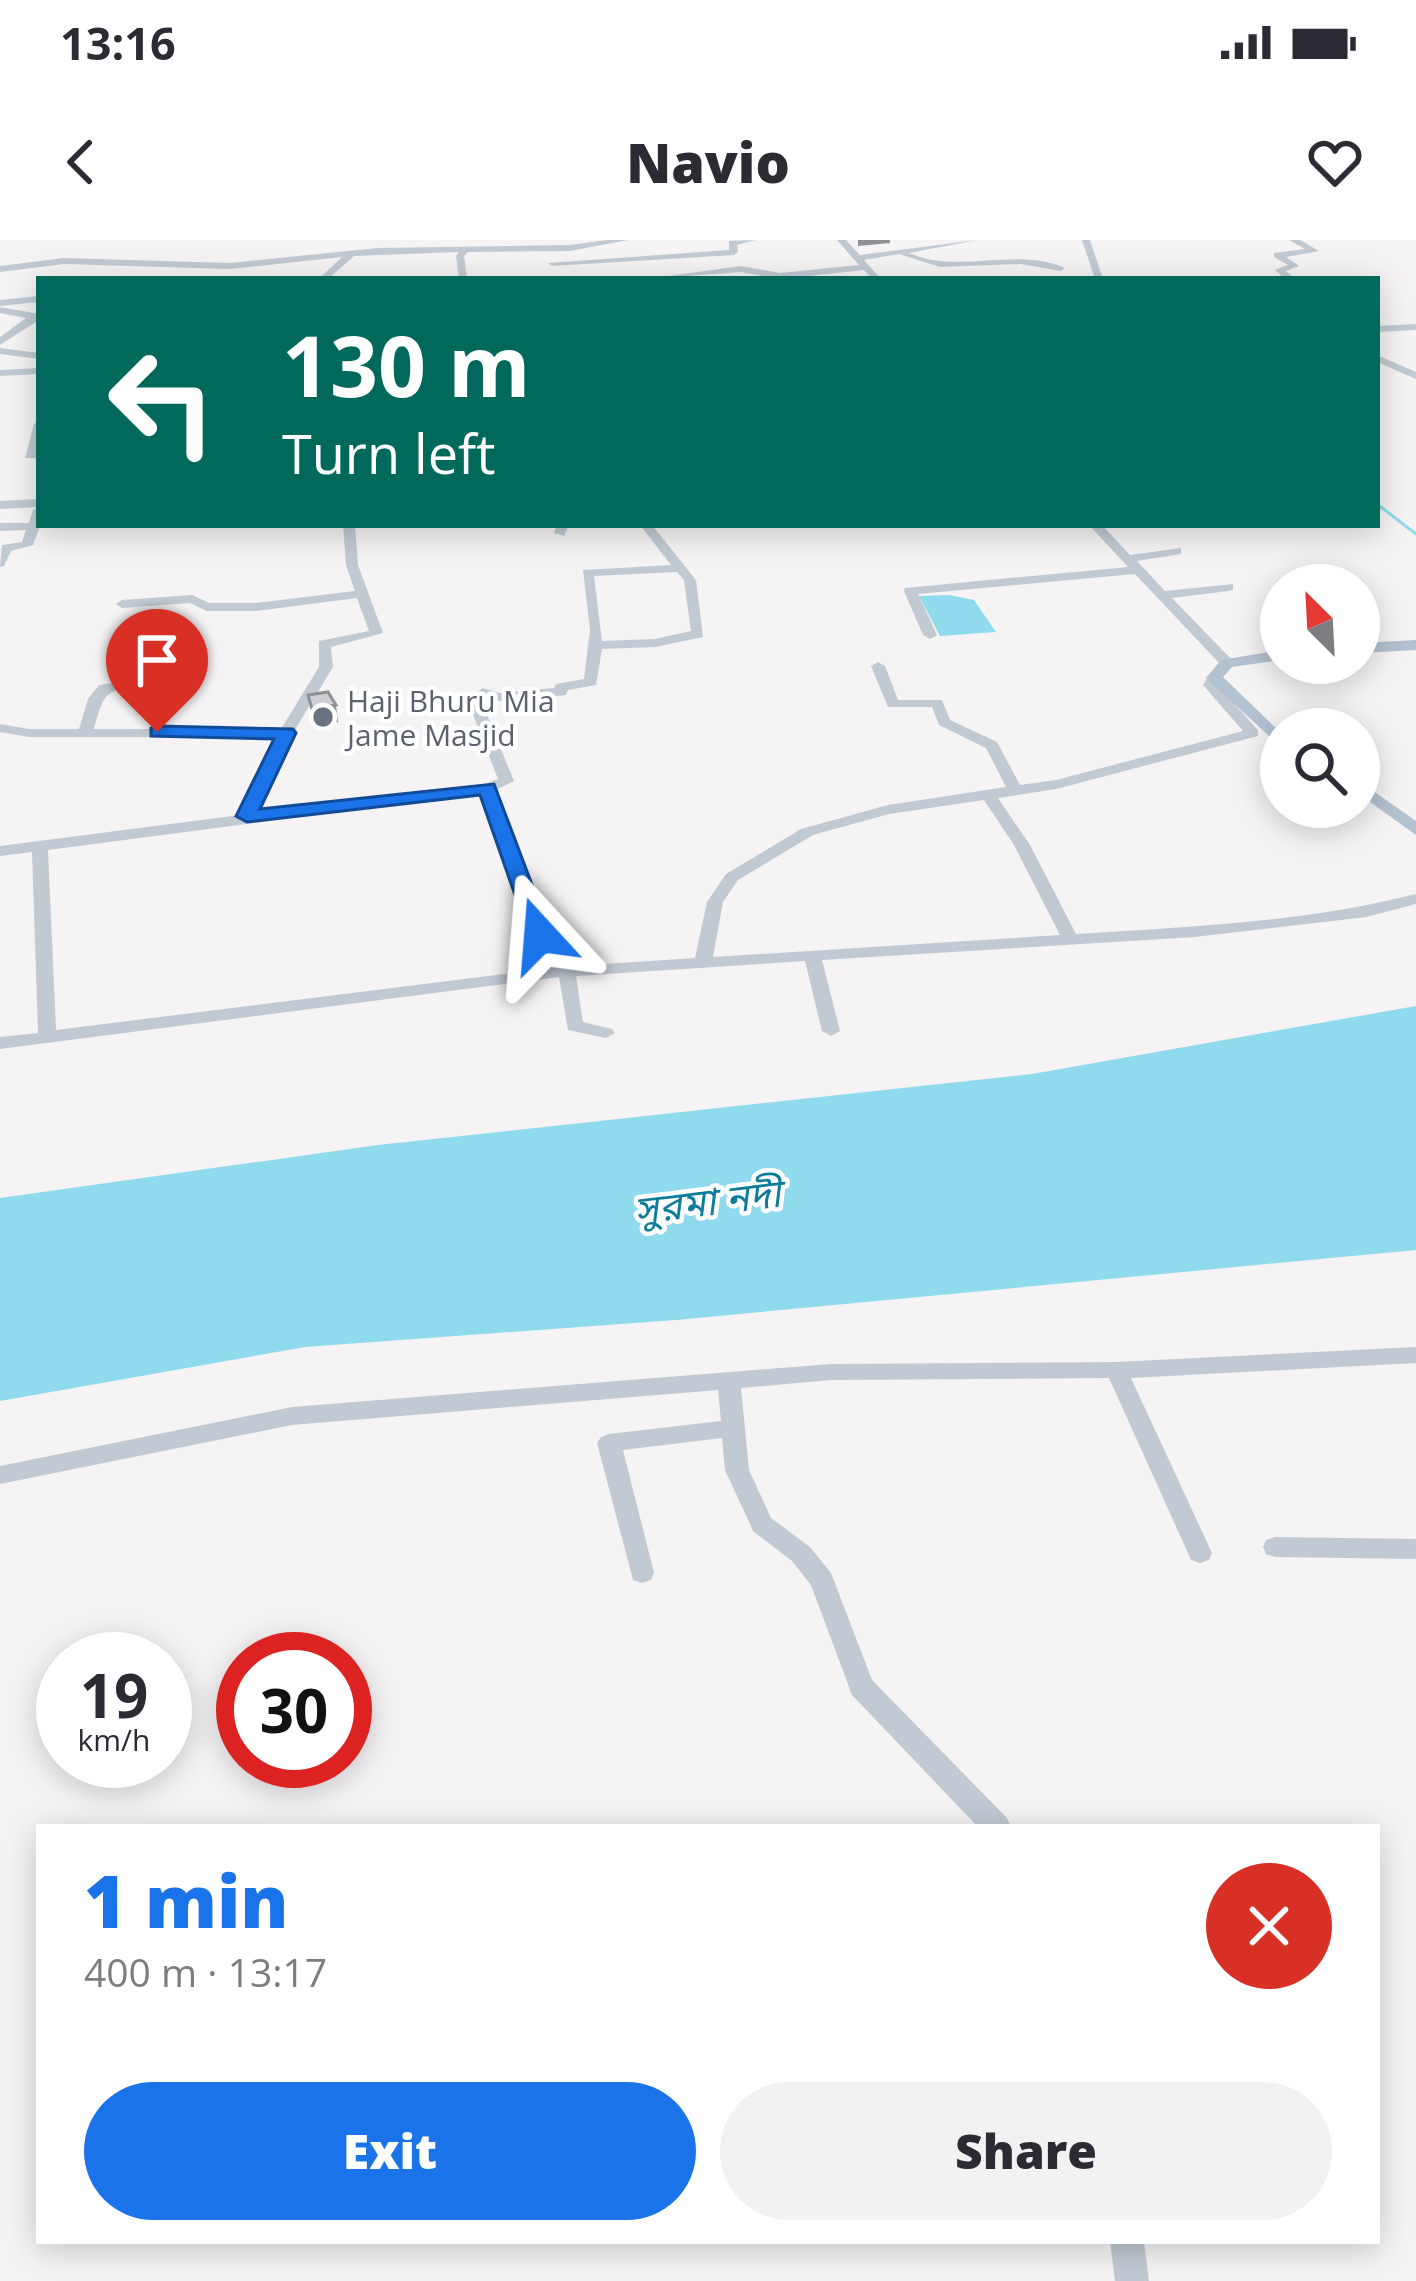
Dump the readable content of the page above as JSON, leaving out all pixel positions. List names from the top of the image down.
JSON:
{
  "water": ["সুরমা নদী"],
  "places": ["Haji Bhuru Mia Jame Masjid"],
  "north": "top left",
  "page": {
    "status": "13:16",
    "header": "Navio",
    "turn": ["130 m", "Turn left"],
    "speed": "19 km/h",
    "limit": "30",
    "heading": ["1 min", "400 m · 13:17"],
    "buttons": ["Exit", "Share"]
  }
}
